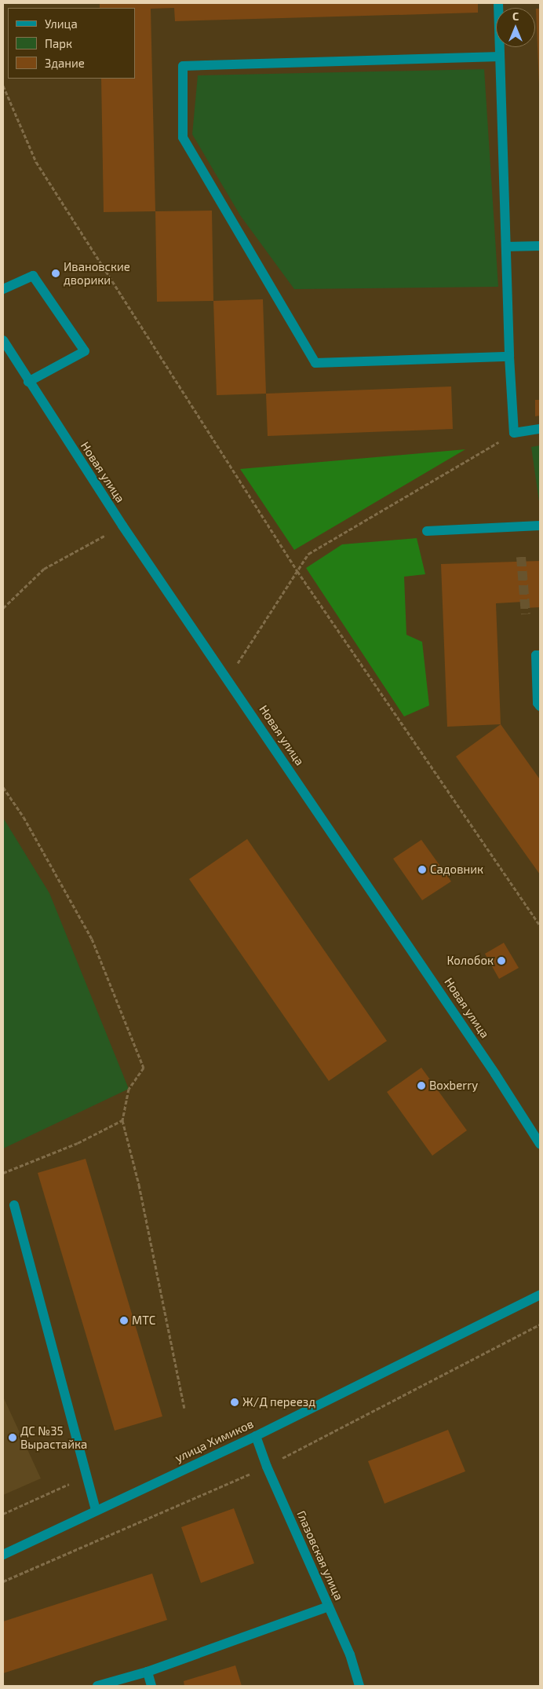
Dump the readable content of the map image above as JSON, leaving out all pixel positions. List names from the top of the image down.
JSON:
{
  "streets": {
    "street": ["Новая улица", "улица Химиков", "Глазовская улица"]
  },
  "crossings": [
    ["улица Химиков", "Глазовская улица"]
  ],
  "places": [
    "Ивановские дворики",
    "Садовник",
    "Колобок",
    "Boxberry",
    "МТС",
    "Ж/Д переезд",
    "ДС №35 Вырастайка"
  ],
  "legend": ["Улица", "Парк", "Здание"],
  "north": "top"
}
